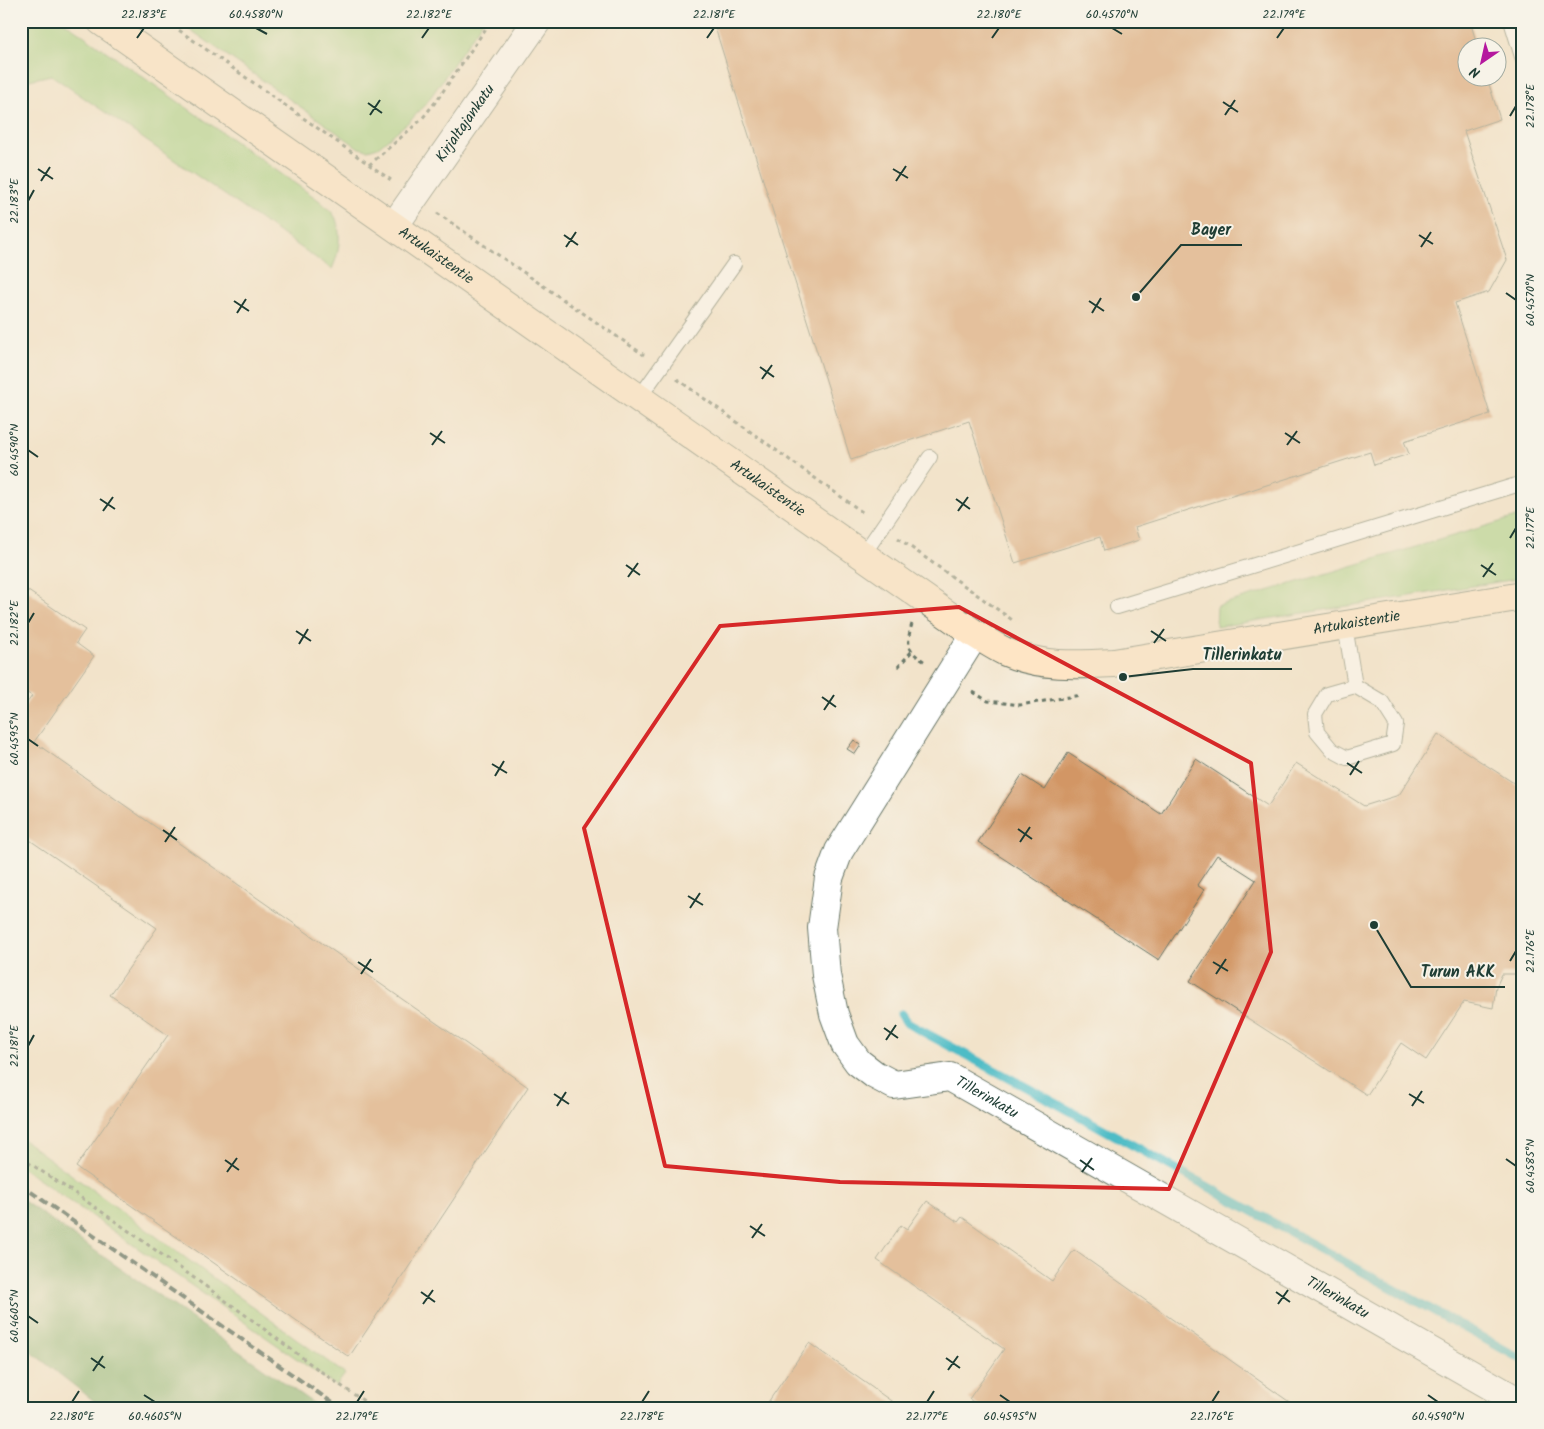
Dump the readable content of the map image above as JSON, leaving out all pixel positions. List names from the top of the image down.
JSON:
{
  "streets": {
    "street": ["Kirjaltajankatu", "Artukaistentie", "Tillerinkatu"]
  },
  "crossings": [
    ["Kirjaltajankatu", "Artukaistentie"],
    ["Artukaistentie", "Tillerinkatu"]
  ],
  "places": ["Bayer", "Tillerinkatu", "Turun AKK"],
  "north": "bottom left",
  "coordinates": [
    "22.183°E",
    "60.4580°N",
    "22.182°E",
    "22.181°E",
    "22.180°E",
    "60.4570°N",
    "22.179°E",
    "22.178°E",
    "60.4590°N",
    "22.177°E",
    "60.4595°N",
    "22.176°E",
    "60.4585°N",
    "60.4605°N"
  ]
}
